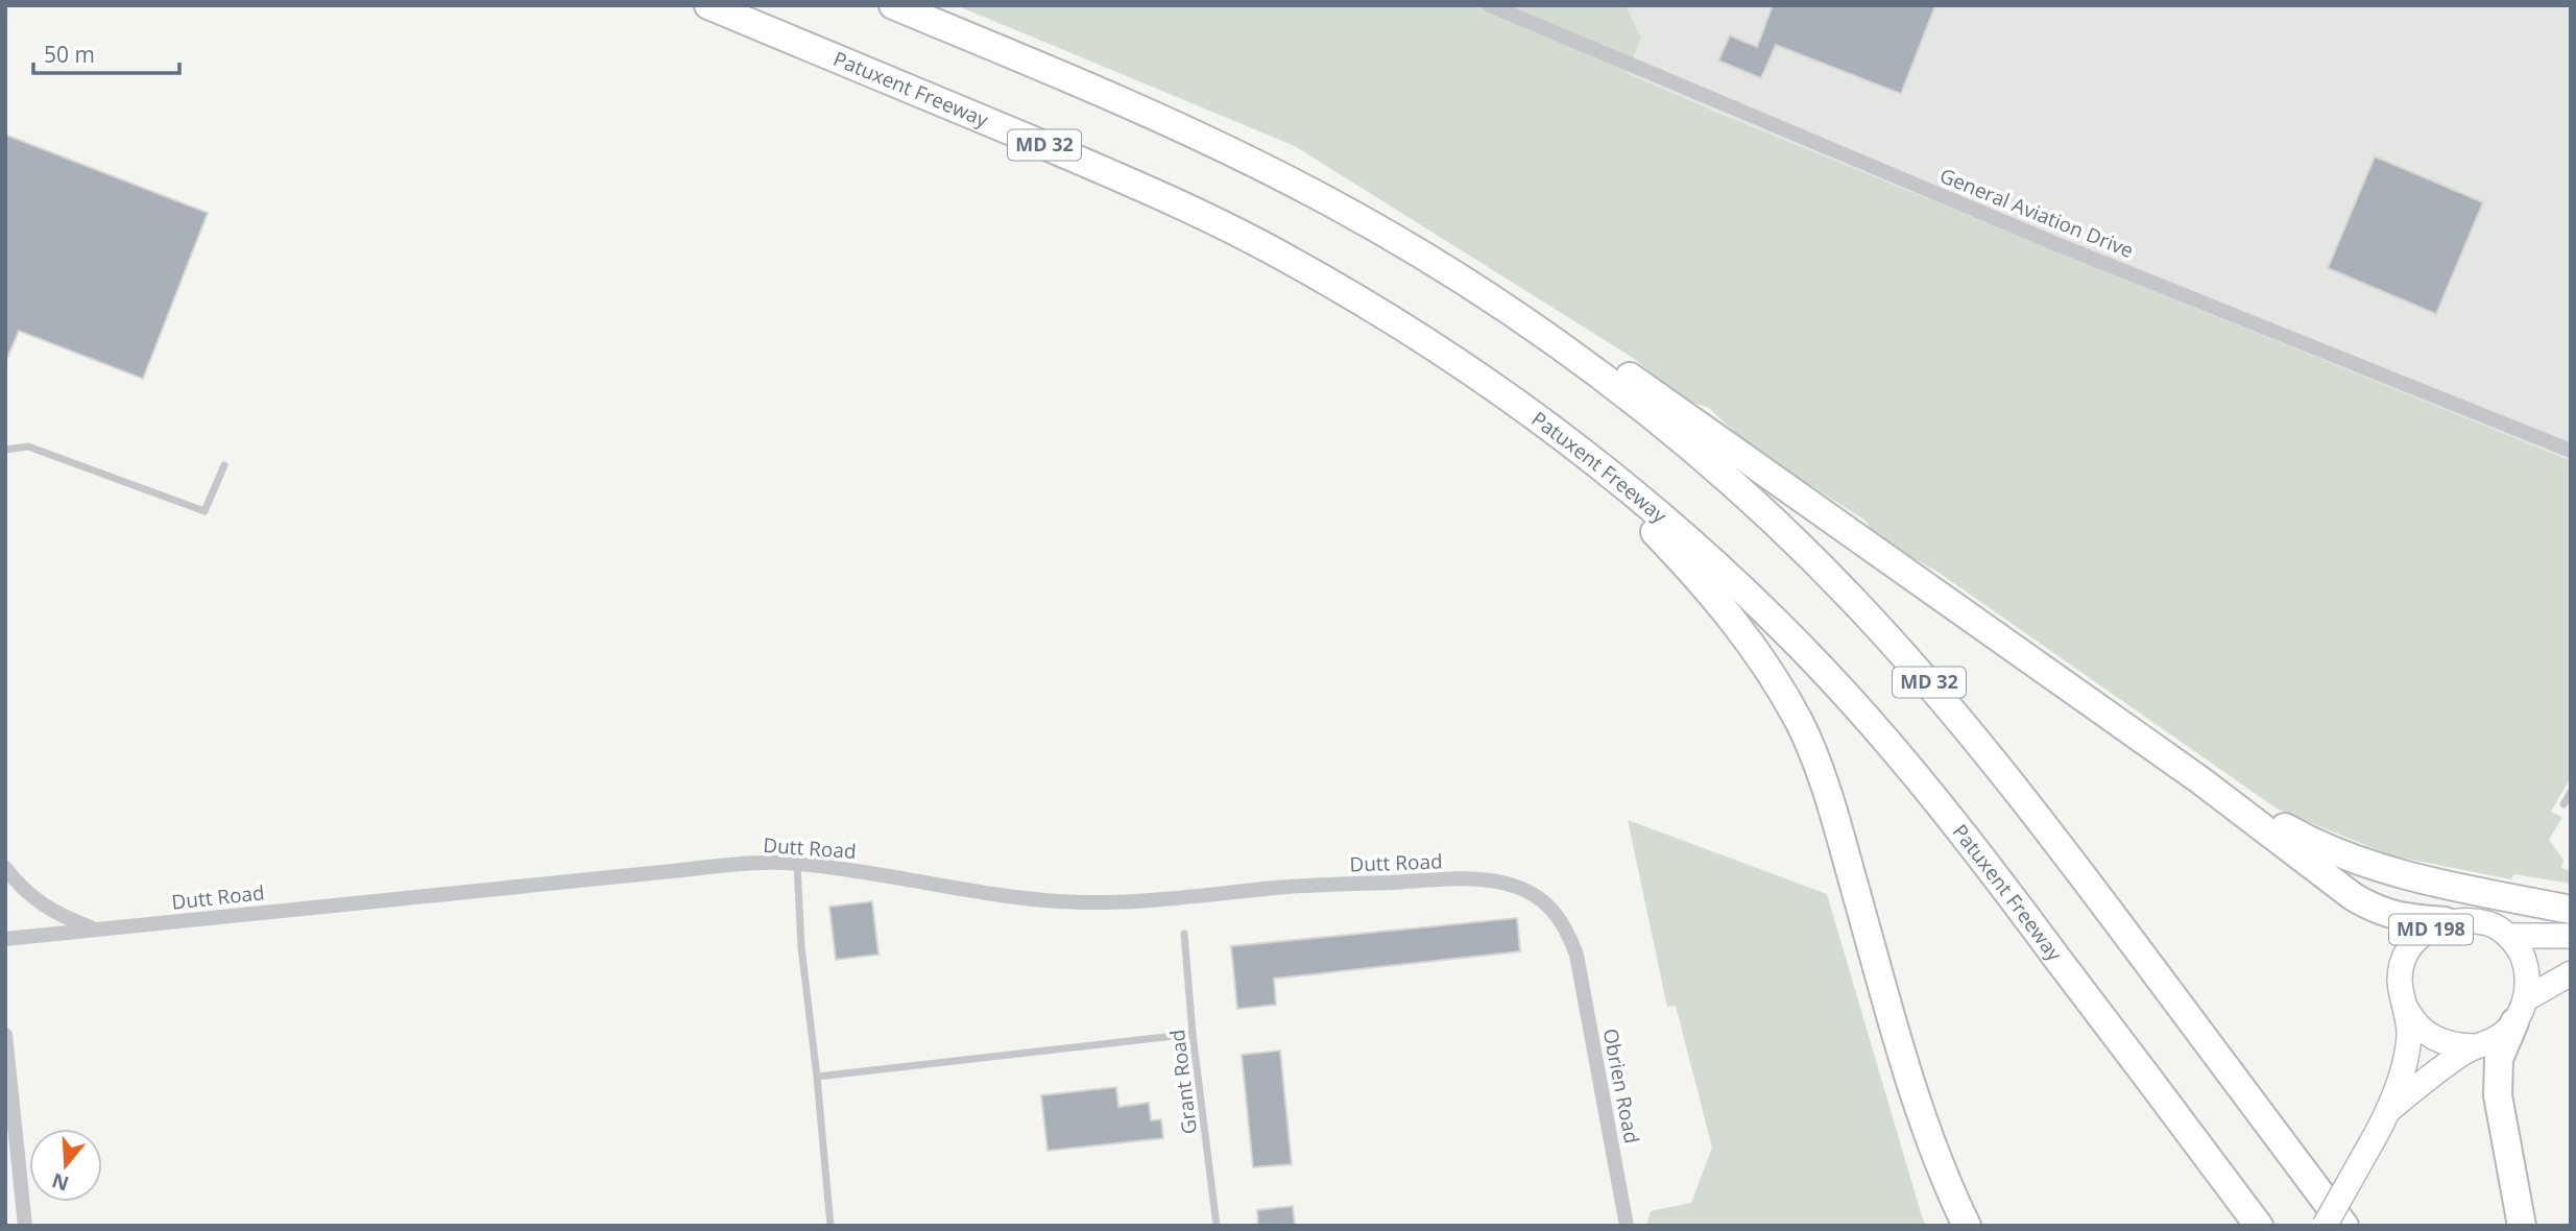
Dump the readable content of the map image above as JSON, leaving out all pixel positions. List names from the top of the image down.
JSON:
{
  "streets": {
    "highway": ["Patuxent Freeway", "MD 32"],
    "main road": ["MD 198"],
    "street": ["General Aviation Drive", "Dutt Road", "Obrien Road"],
    "lane": ["Grant Road"]
  },
  "crossings": [
    ["Dutt Road", "Obrien Road"]
  ],
  "scale_bar": "50 m",
  "north": "bottom"
}
